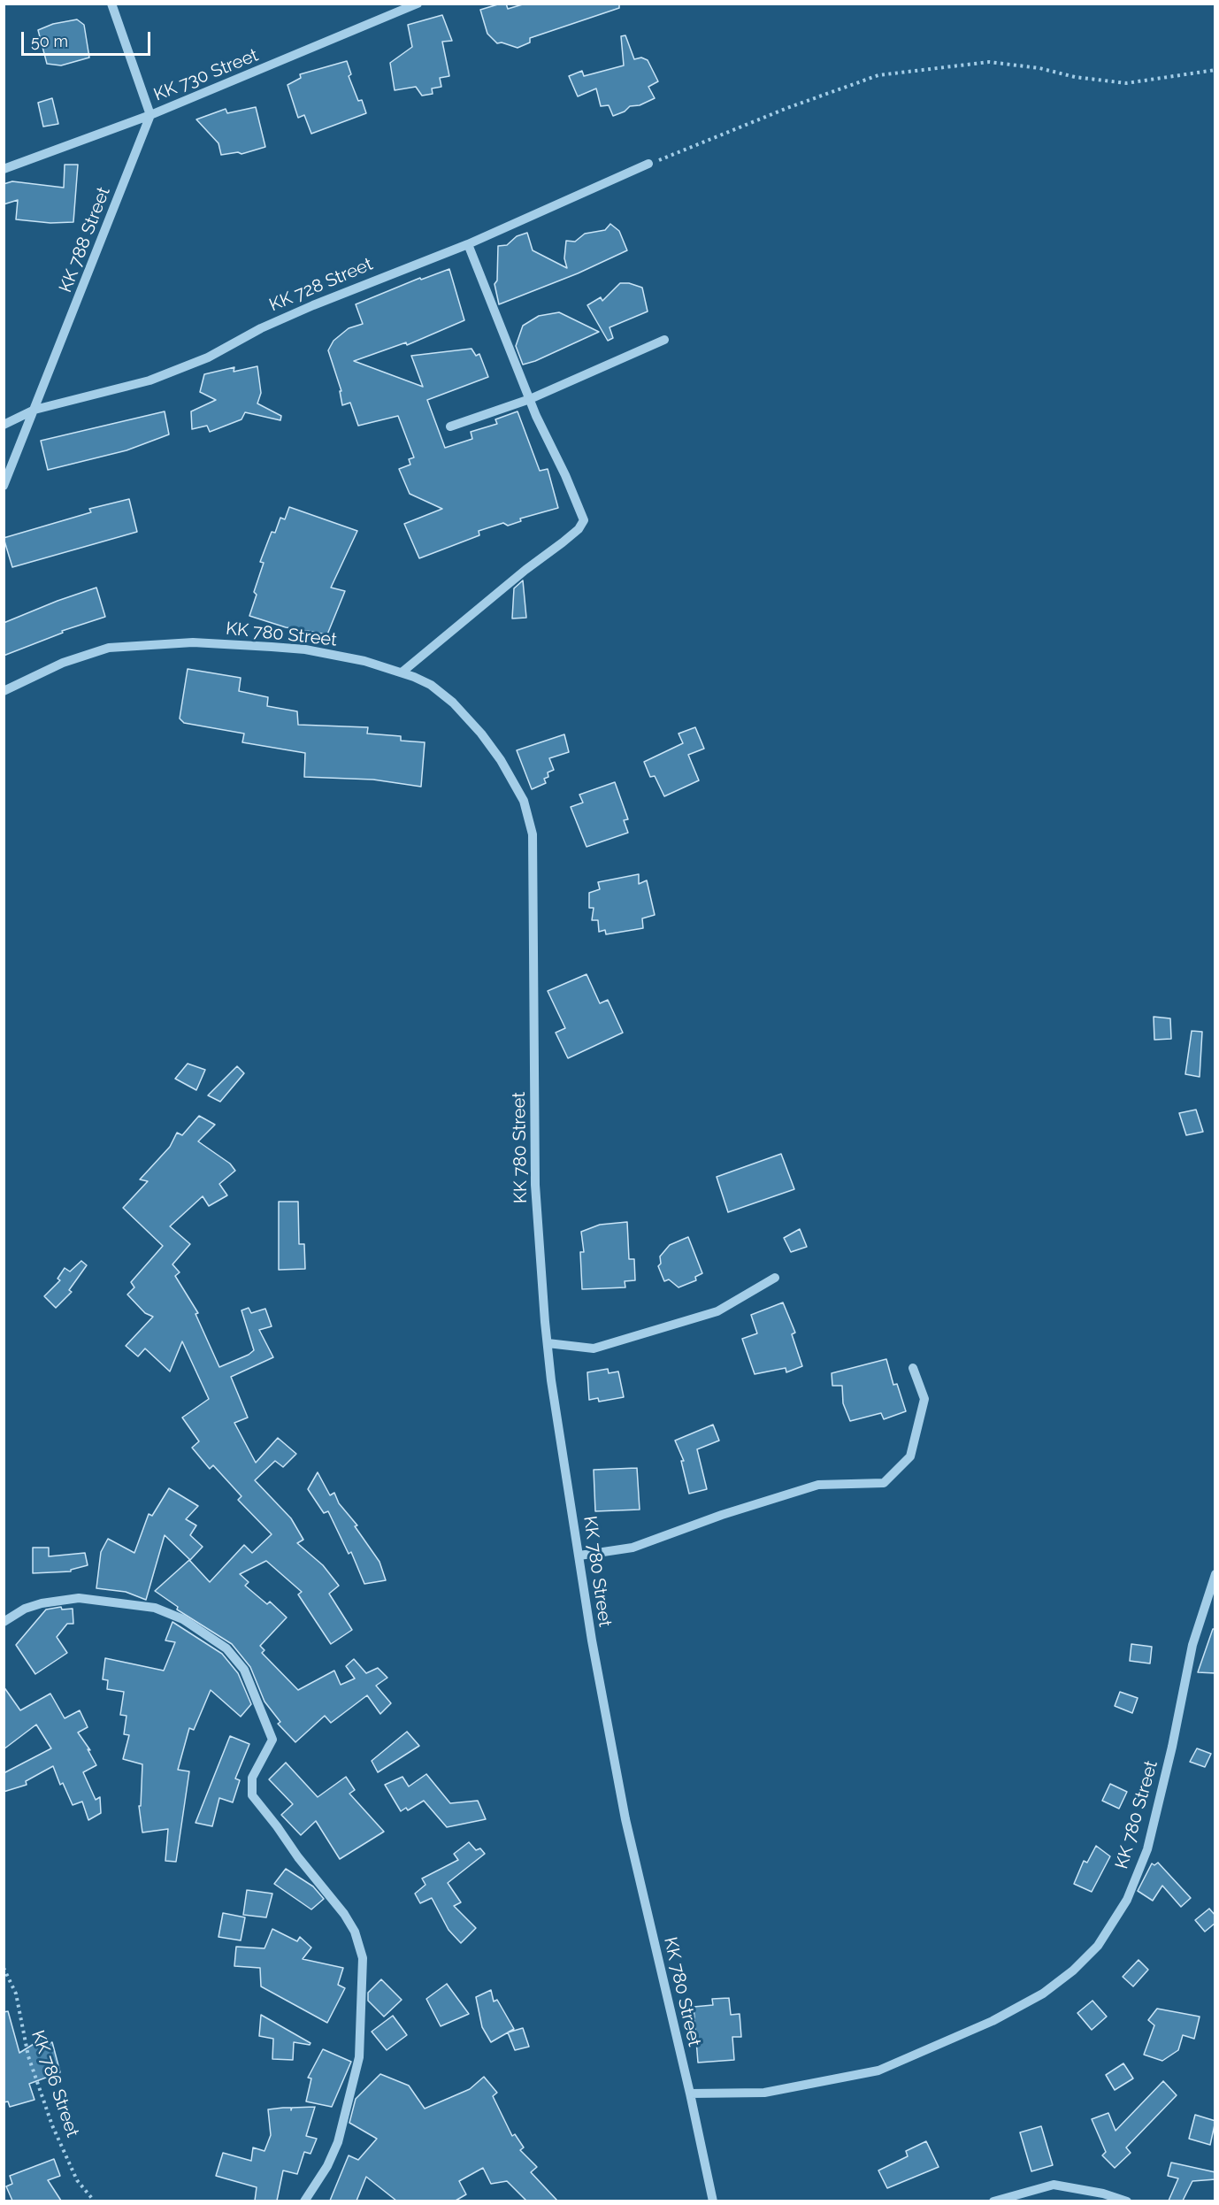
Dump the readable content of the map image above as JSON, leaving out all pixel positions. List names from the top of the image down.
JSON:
{
  "streets": {
    "street": [
      "KK 730 Street",
      "KK 788 Street",
      "KK 728 Street",
      "KK 780 Street"
    ],
    "path": ["KK 786 Street"]
  },
  "crossings": [
    ["KK 730 Street", "KK 788 Street"],
    ["KK 788 Street", "KK 728 Street"]
  ],
  "scale_bar": "50 m"
}
